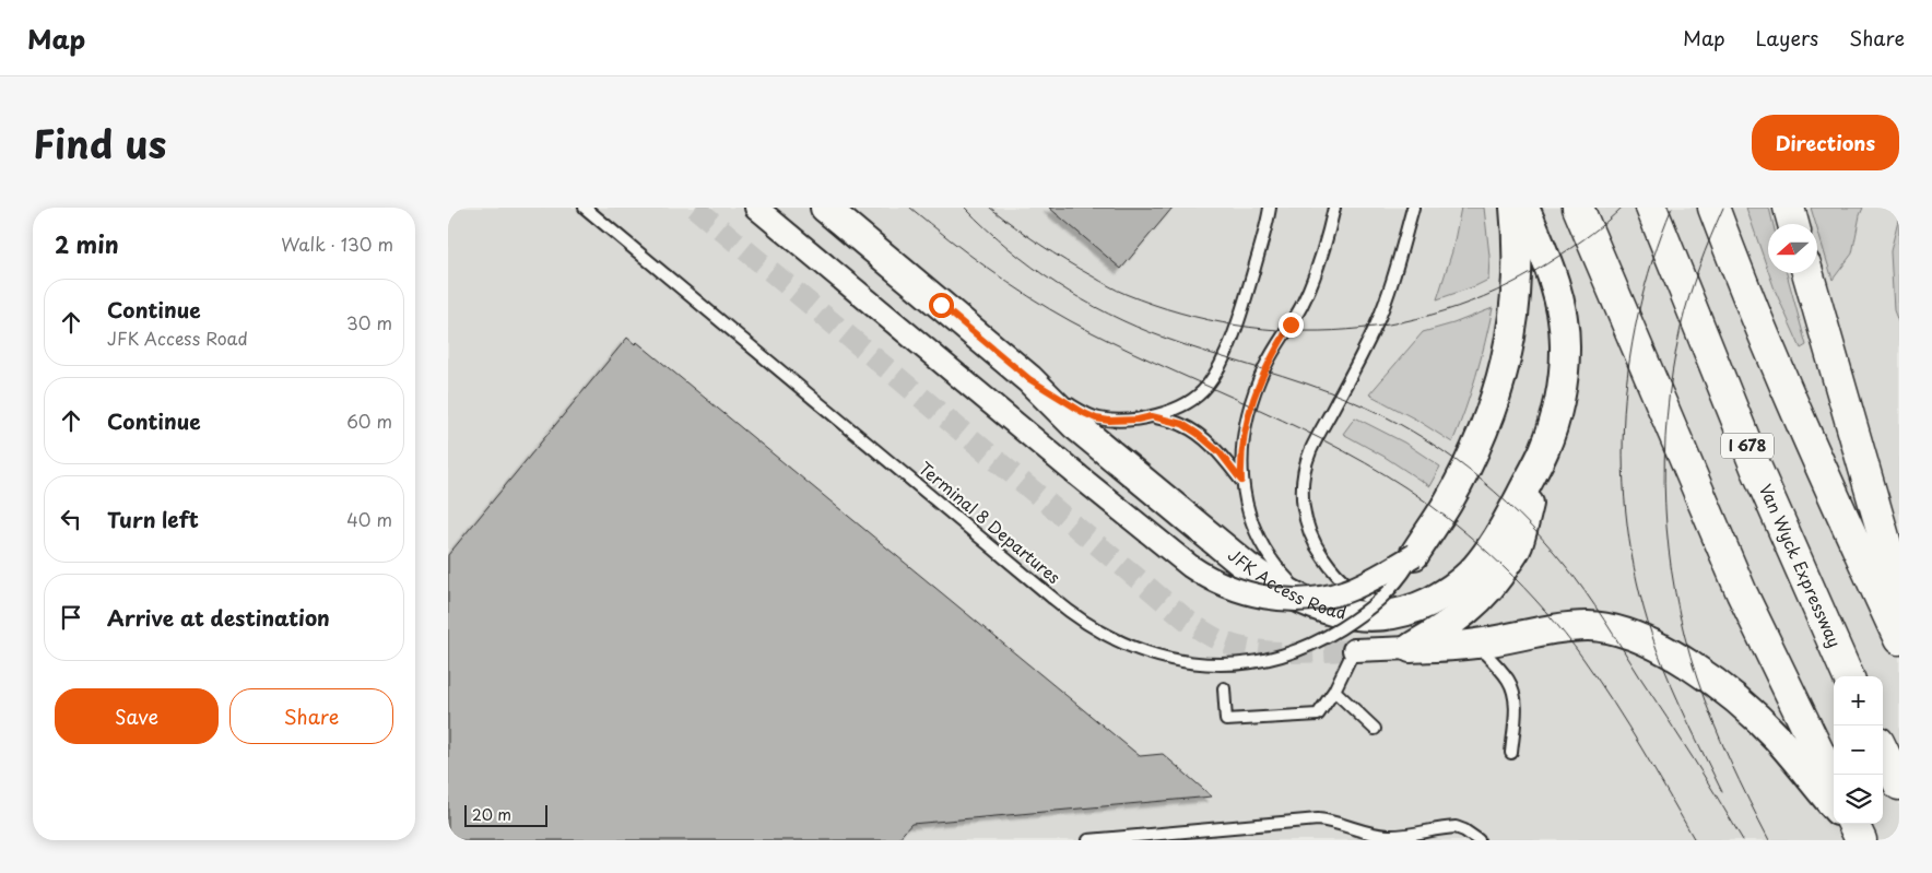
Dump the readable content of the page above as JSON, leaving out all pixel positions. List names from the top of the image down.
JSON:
{
  "streets": {
    "highway": ["I 678", "Van Wyck Expressway"],
    "street": ["JFK Access Road"],
    "lane": ["Terminal 8 Departures"]
  },
  "scale_bar": "20 m",
  "north": "left",
  "page": {
    "header": "Map",
    "nav": ["Map", "Layers", "Share"],
    "title": "Find us",
    "buttons": [
      "Directions",
      ["Save", "Share"]
    ],
    "heading": ["2 min", "Walk · 130 m"],
    "list": [
      ["Continue", "JFK Access Road", "30 m"],
      ["Continue", "60 m"],
      ["Turn left", "40 m"],
      "Arrive at destination"
    ],
    "map_buttons": ["+", "−"],
    "scale": "20 m"
  }
}
